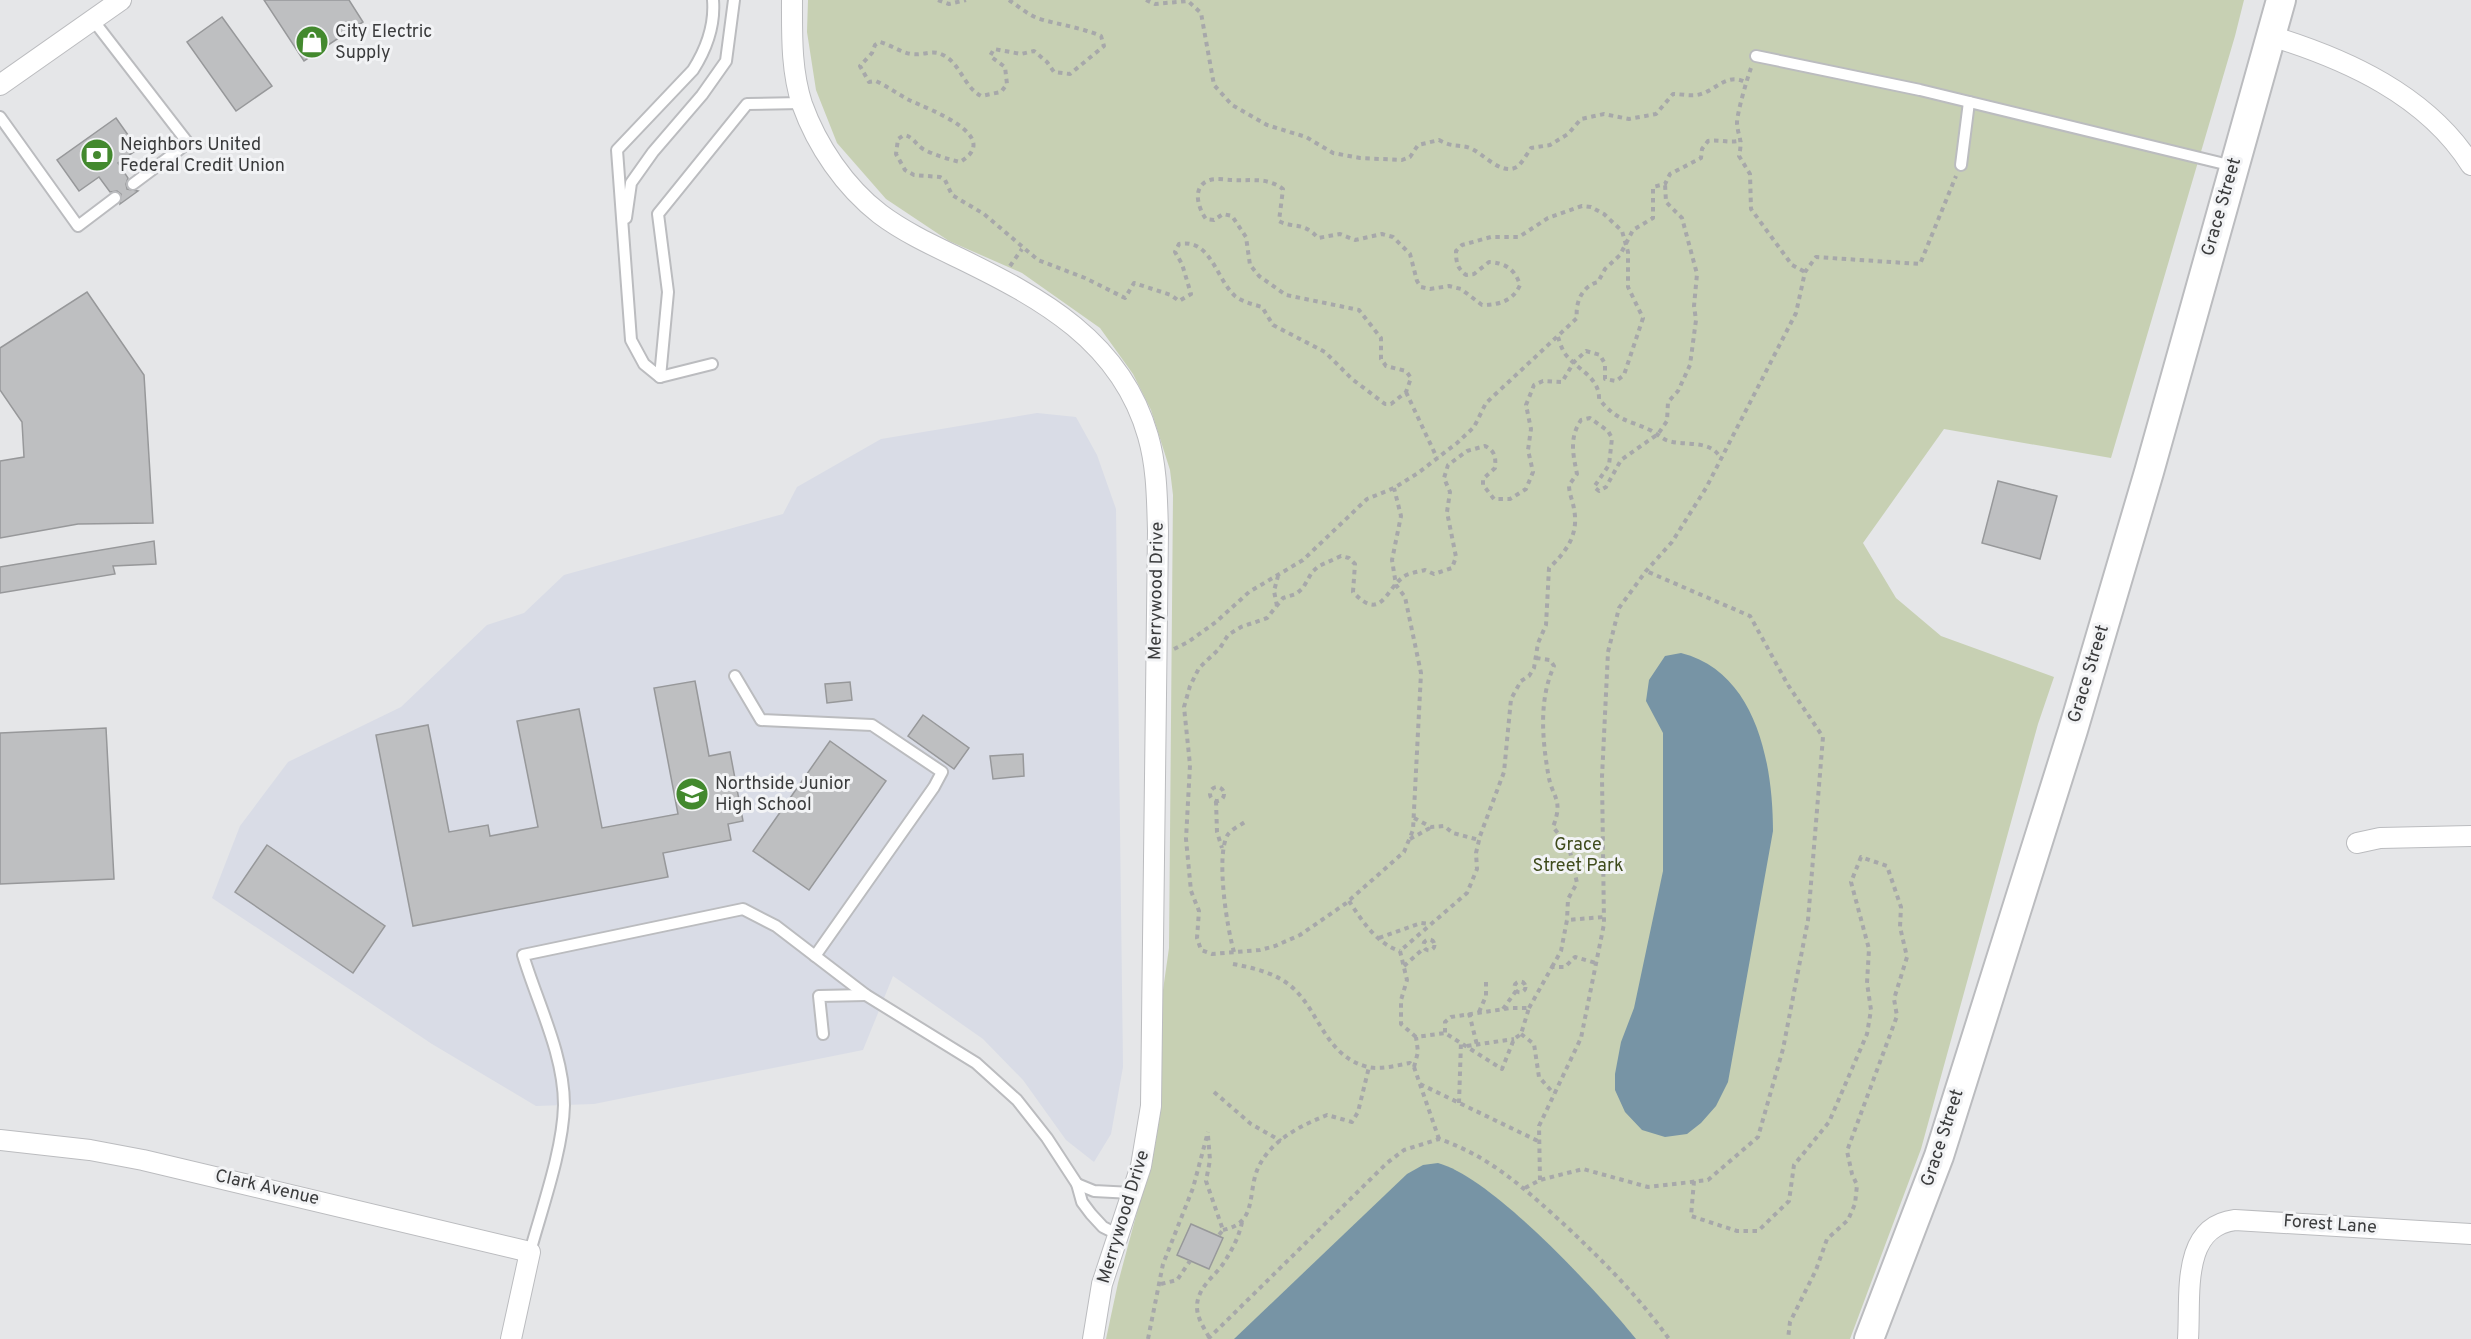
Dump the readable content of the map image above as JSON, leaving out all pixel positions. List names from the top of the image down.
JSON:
{
  "streets": {
    "main road": ["Grace Street"],
    "street": ["Merrywood Drive", "Clark Avenue", "Forest Lane"]
  },
  "parks": ["Grace Street Park"],
  "places": {
    "shop": ["City Electric Supply"],
    "bank": ["Neighbors United Federal Credit Union"],
    "school or university": ["Northside Junior High School"]
  }
}
